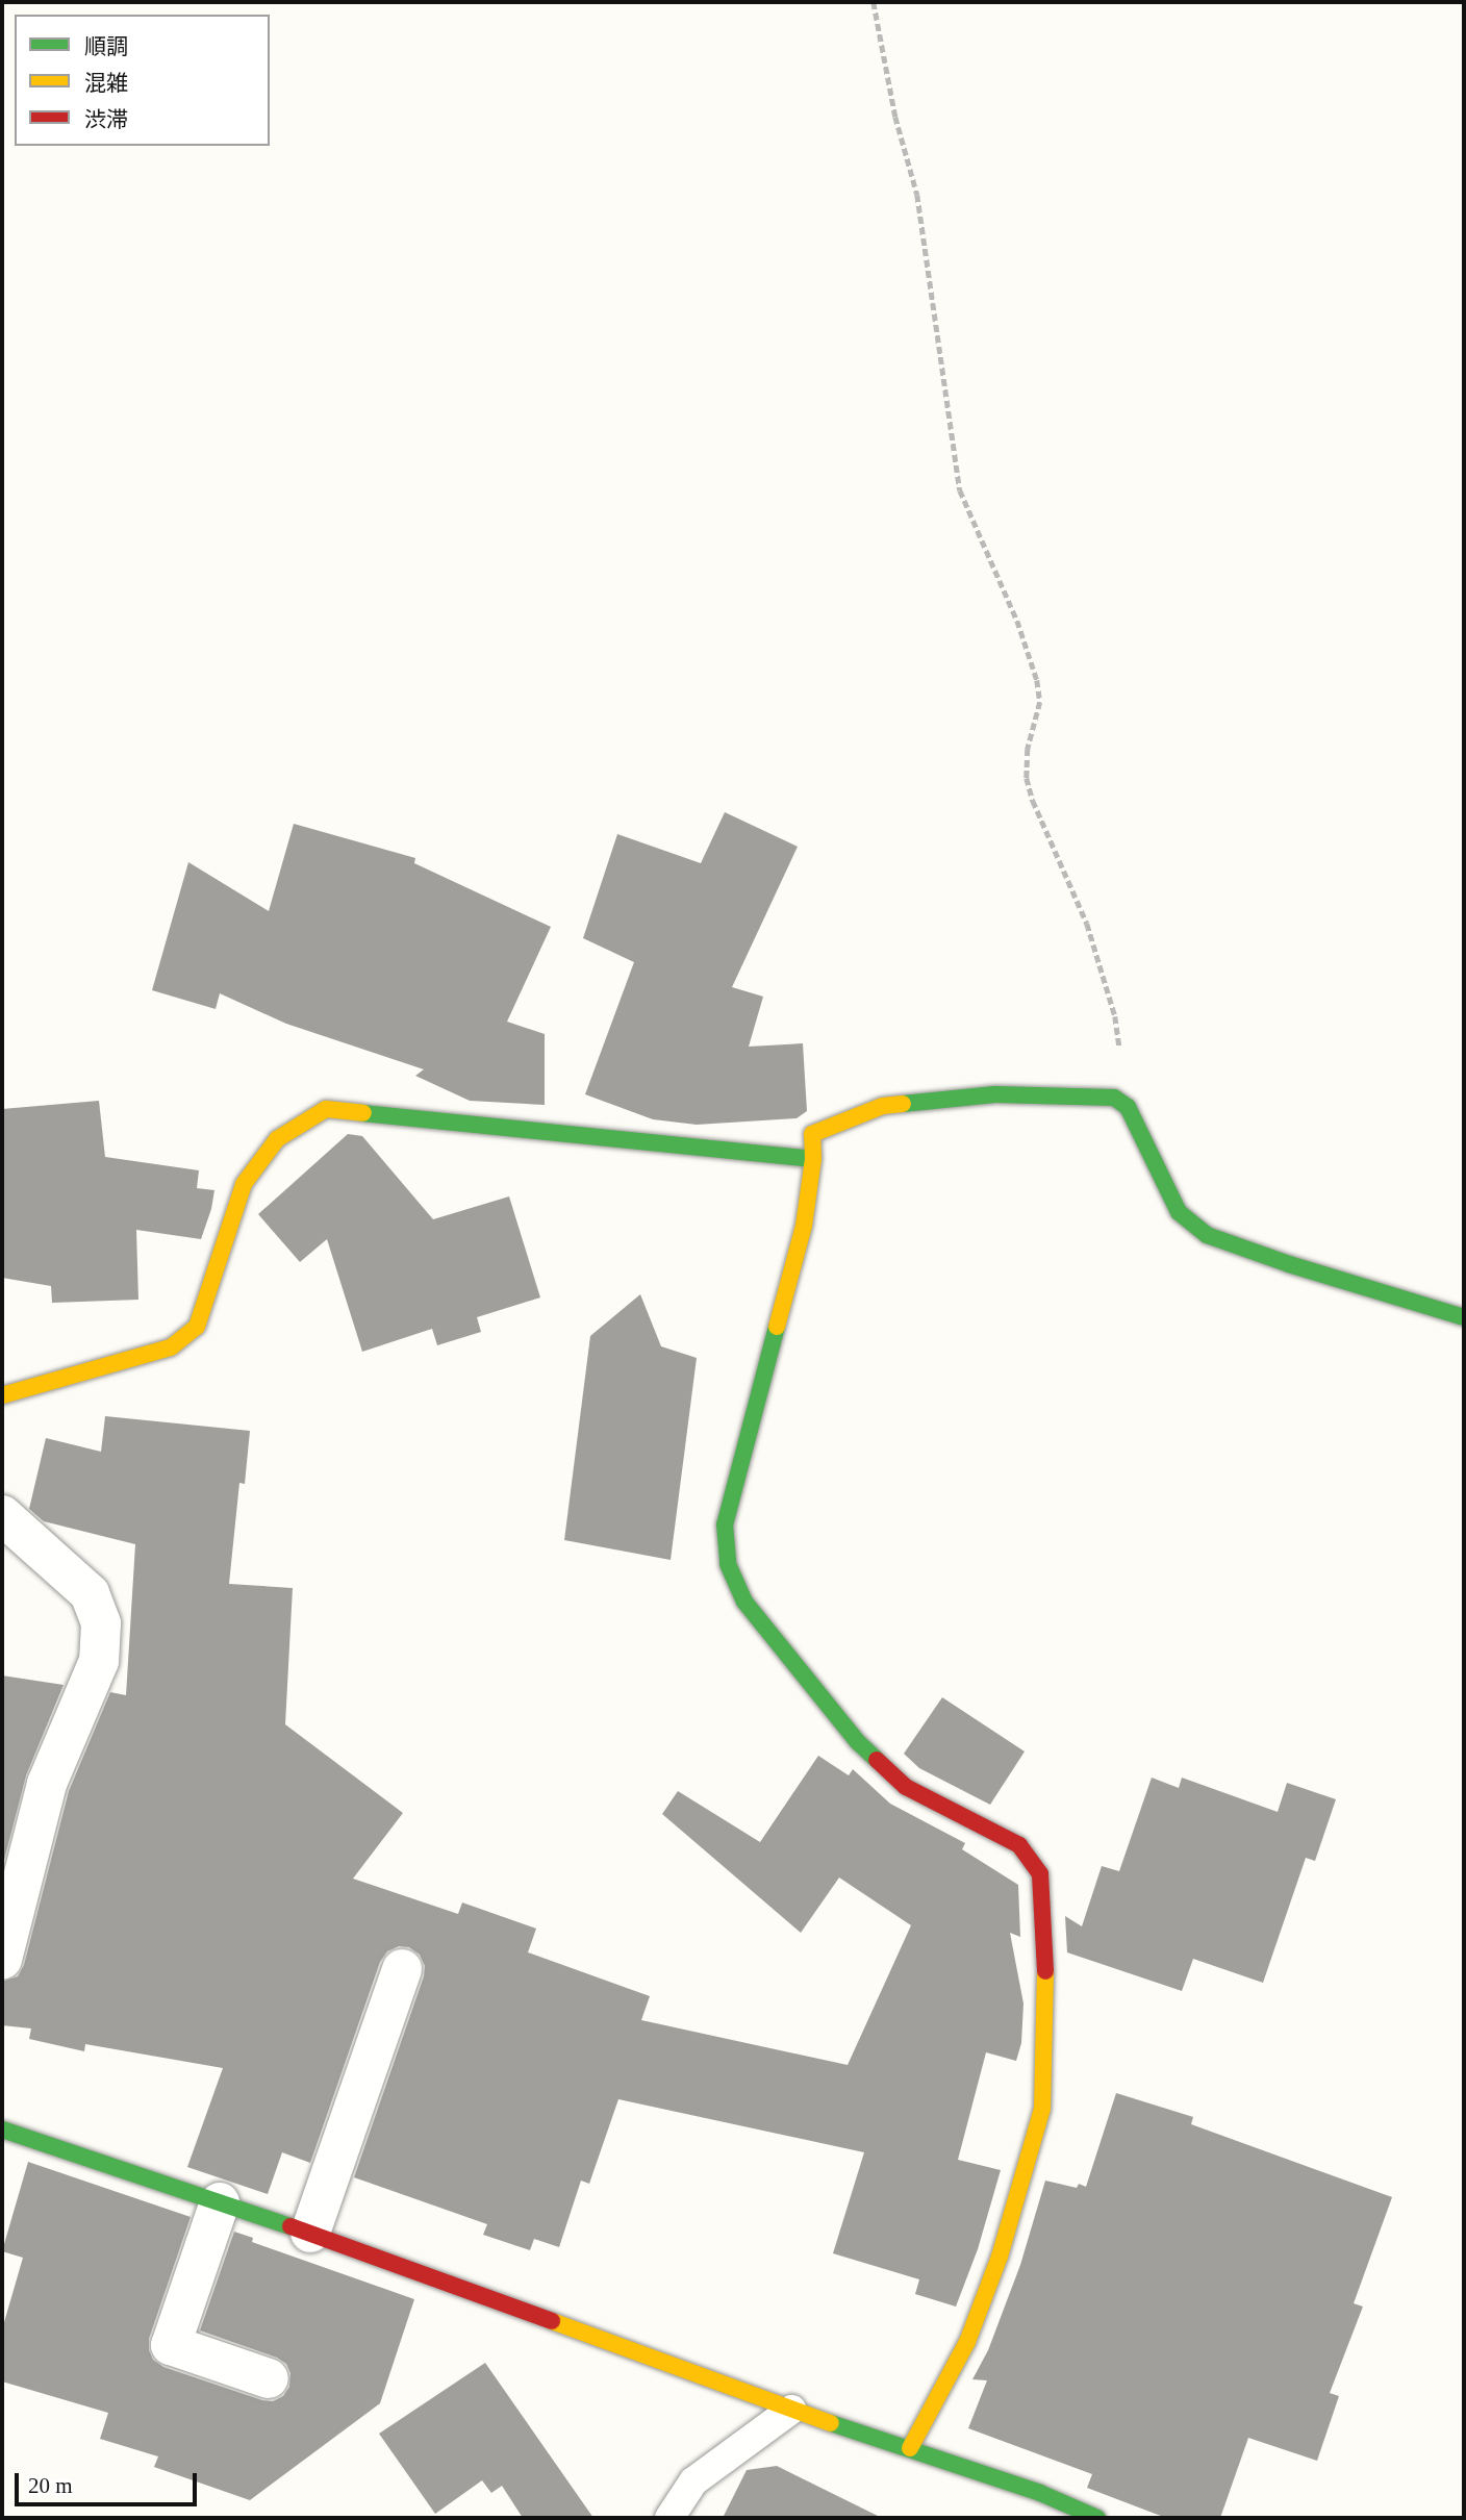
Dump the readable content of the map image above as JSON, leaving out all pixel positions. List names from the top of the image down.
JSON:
{
  "legend": ["順調", "混雑", "渋滞"],
  "scale_bar": "20 m"
}
